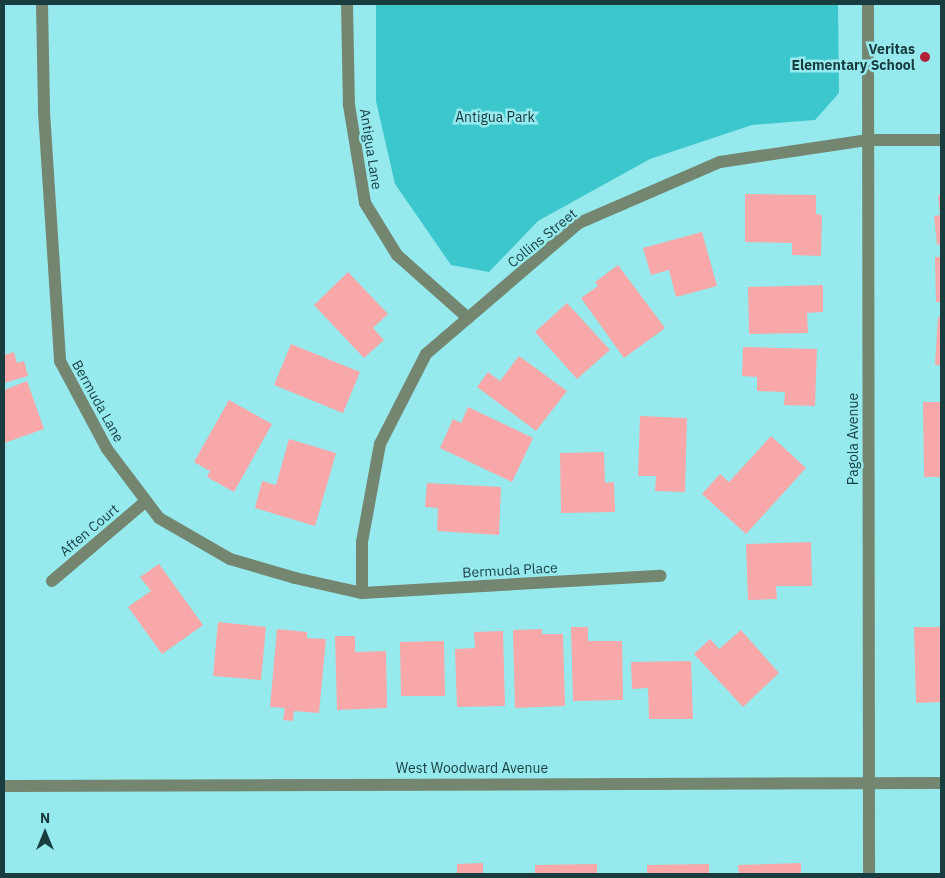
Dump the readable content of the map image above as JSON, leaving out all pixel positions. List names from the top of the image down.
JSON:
{
  "streets": {
    "street": [
      "Antigua Lane",
      "Collins Street",
      "Bermuda Lane",
      "Pagola Avenue",
      "Aften Court",
      "Bermuda Place",
      "West Woodward Avenue"
    ]
  },
  "crossings": [
    ["Antigua Lane", "Collins Street"],
    ["Collins Street", "Bermuda Lane"],
    ["Collins Street", "Pagola Avenue"],
    ["Collins Street", "Bermuda Place"],
    ["Bermuda Lane", "Aften Court"],
    ["Bermuda Lane", "Bermuda Place"],
    ["Pagola Avenue", "West Woodward Avenue"]
  ],
  "parks": ["Antigua Park"],
  "places": ["Veritas Elementary School"],
  "north": "top"
}
